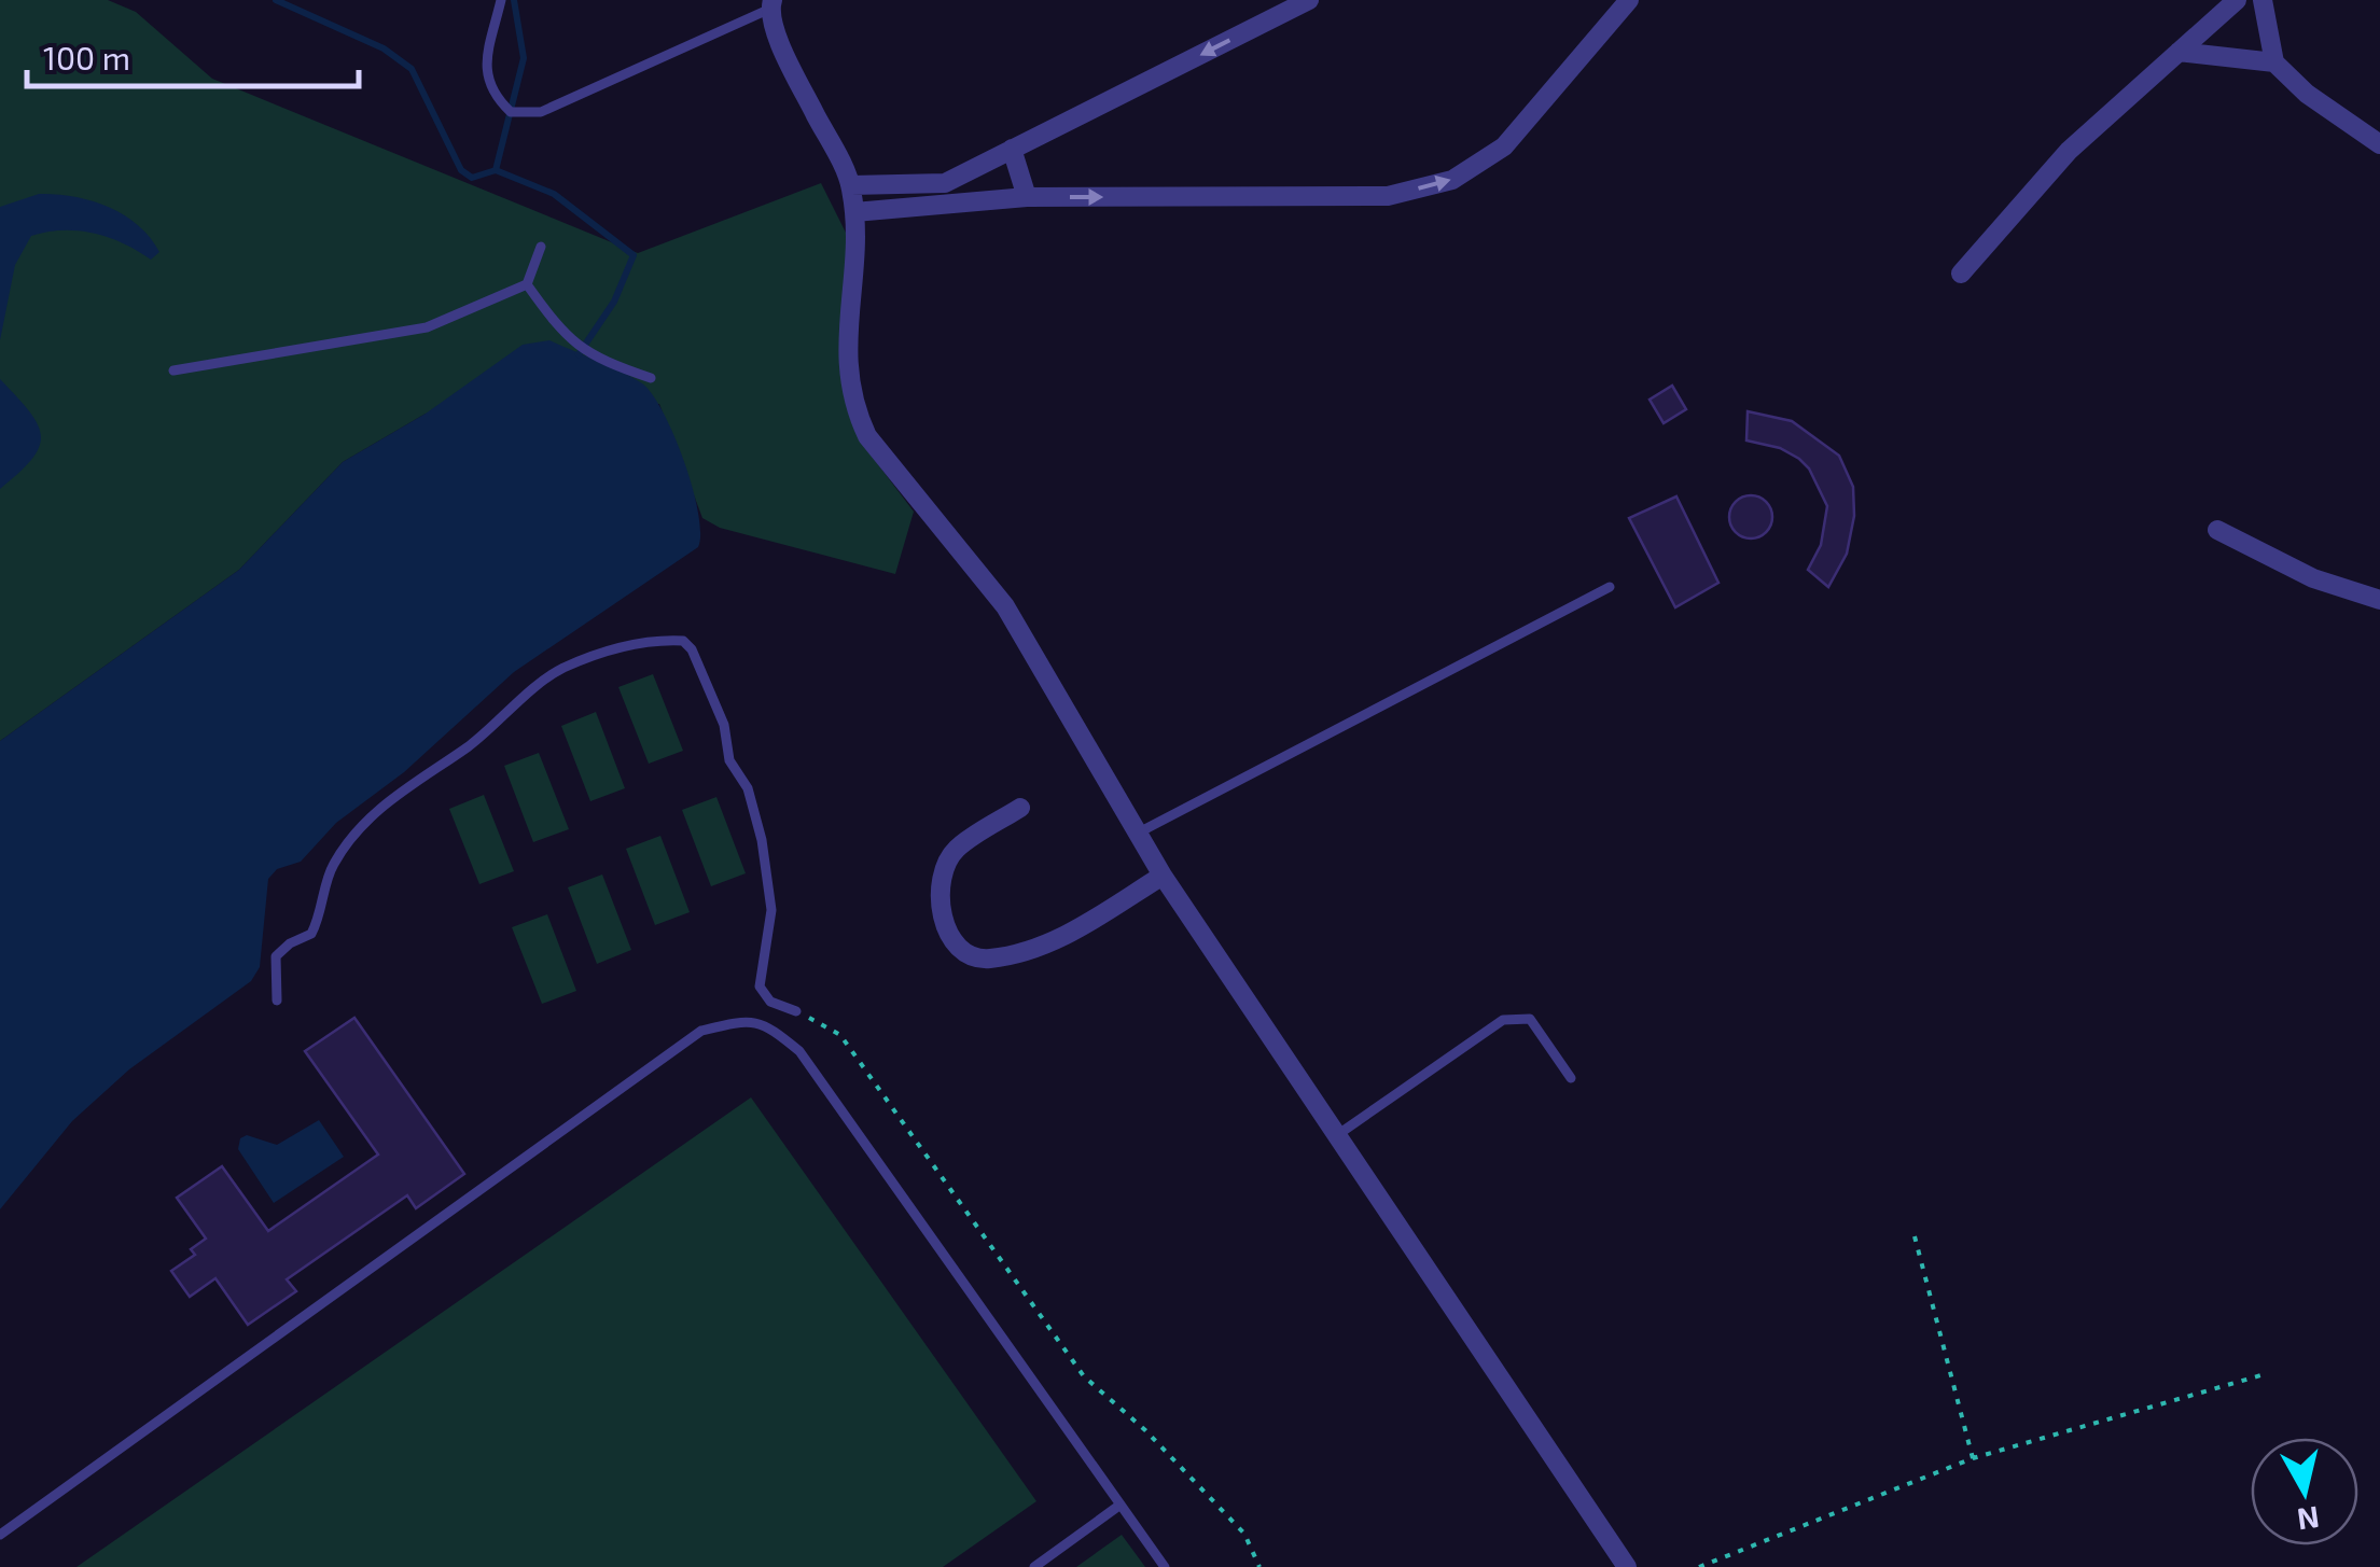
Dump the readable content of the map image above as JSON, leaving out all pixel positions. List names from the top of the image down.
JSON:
{
  "scale_bar": "100 m",
  "north": "bottom"
}
